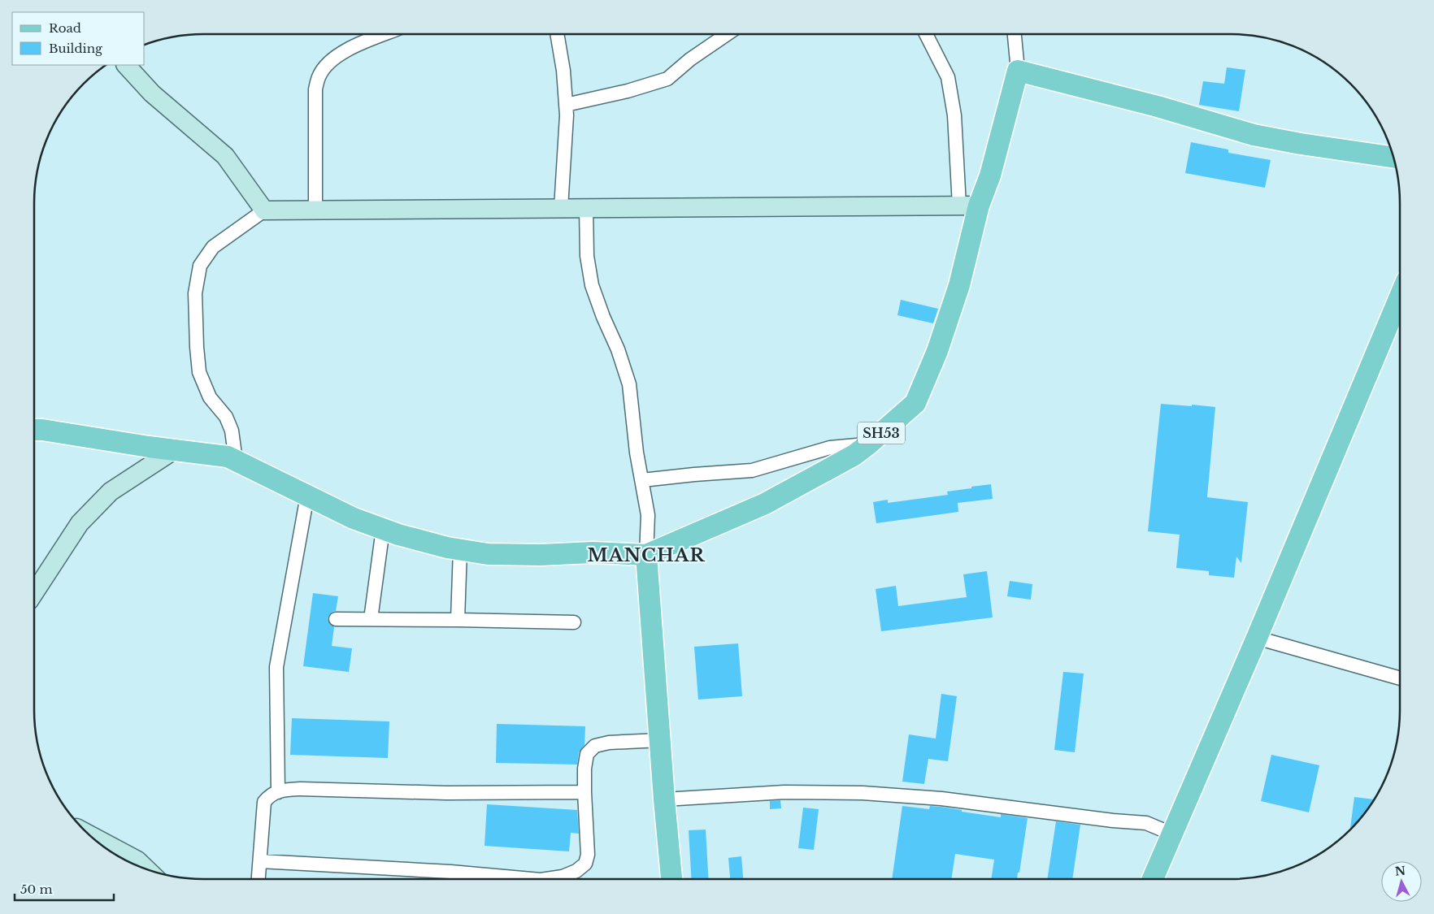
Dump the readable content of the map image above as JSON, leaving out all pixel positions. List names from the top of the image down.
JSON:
{
  "streets": {
    "main road": ["SH53"]
  },
  "districts": ["MANCHAR"],
  "legend": ["Road", "Building"],
  "scale_bar": "50 m",
  "north": "top"
}
